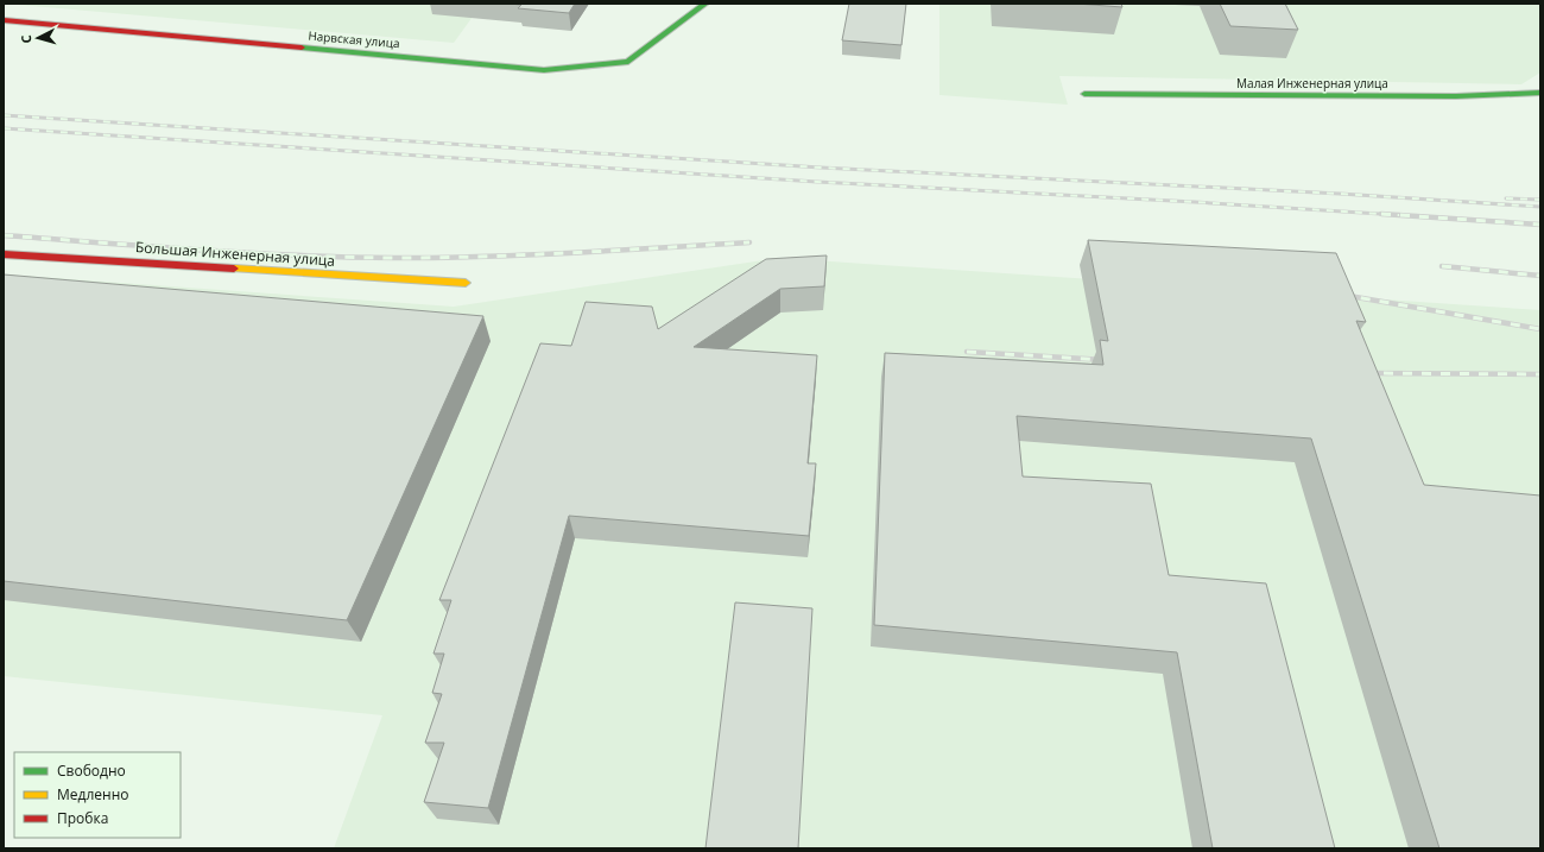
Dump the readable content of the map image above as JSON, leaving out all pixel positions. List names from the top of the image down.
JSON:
{
  "streets": {
    "street": ["Нарвская улица", "Малая Инженерная улица", "Большая Инженерная улица"]
  },
  "legend": ["Свободно", "Медленно", "Пробка"],
  "north": "left"
}
